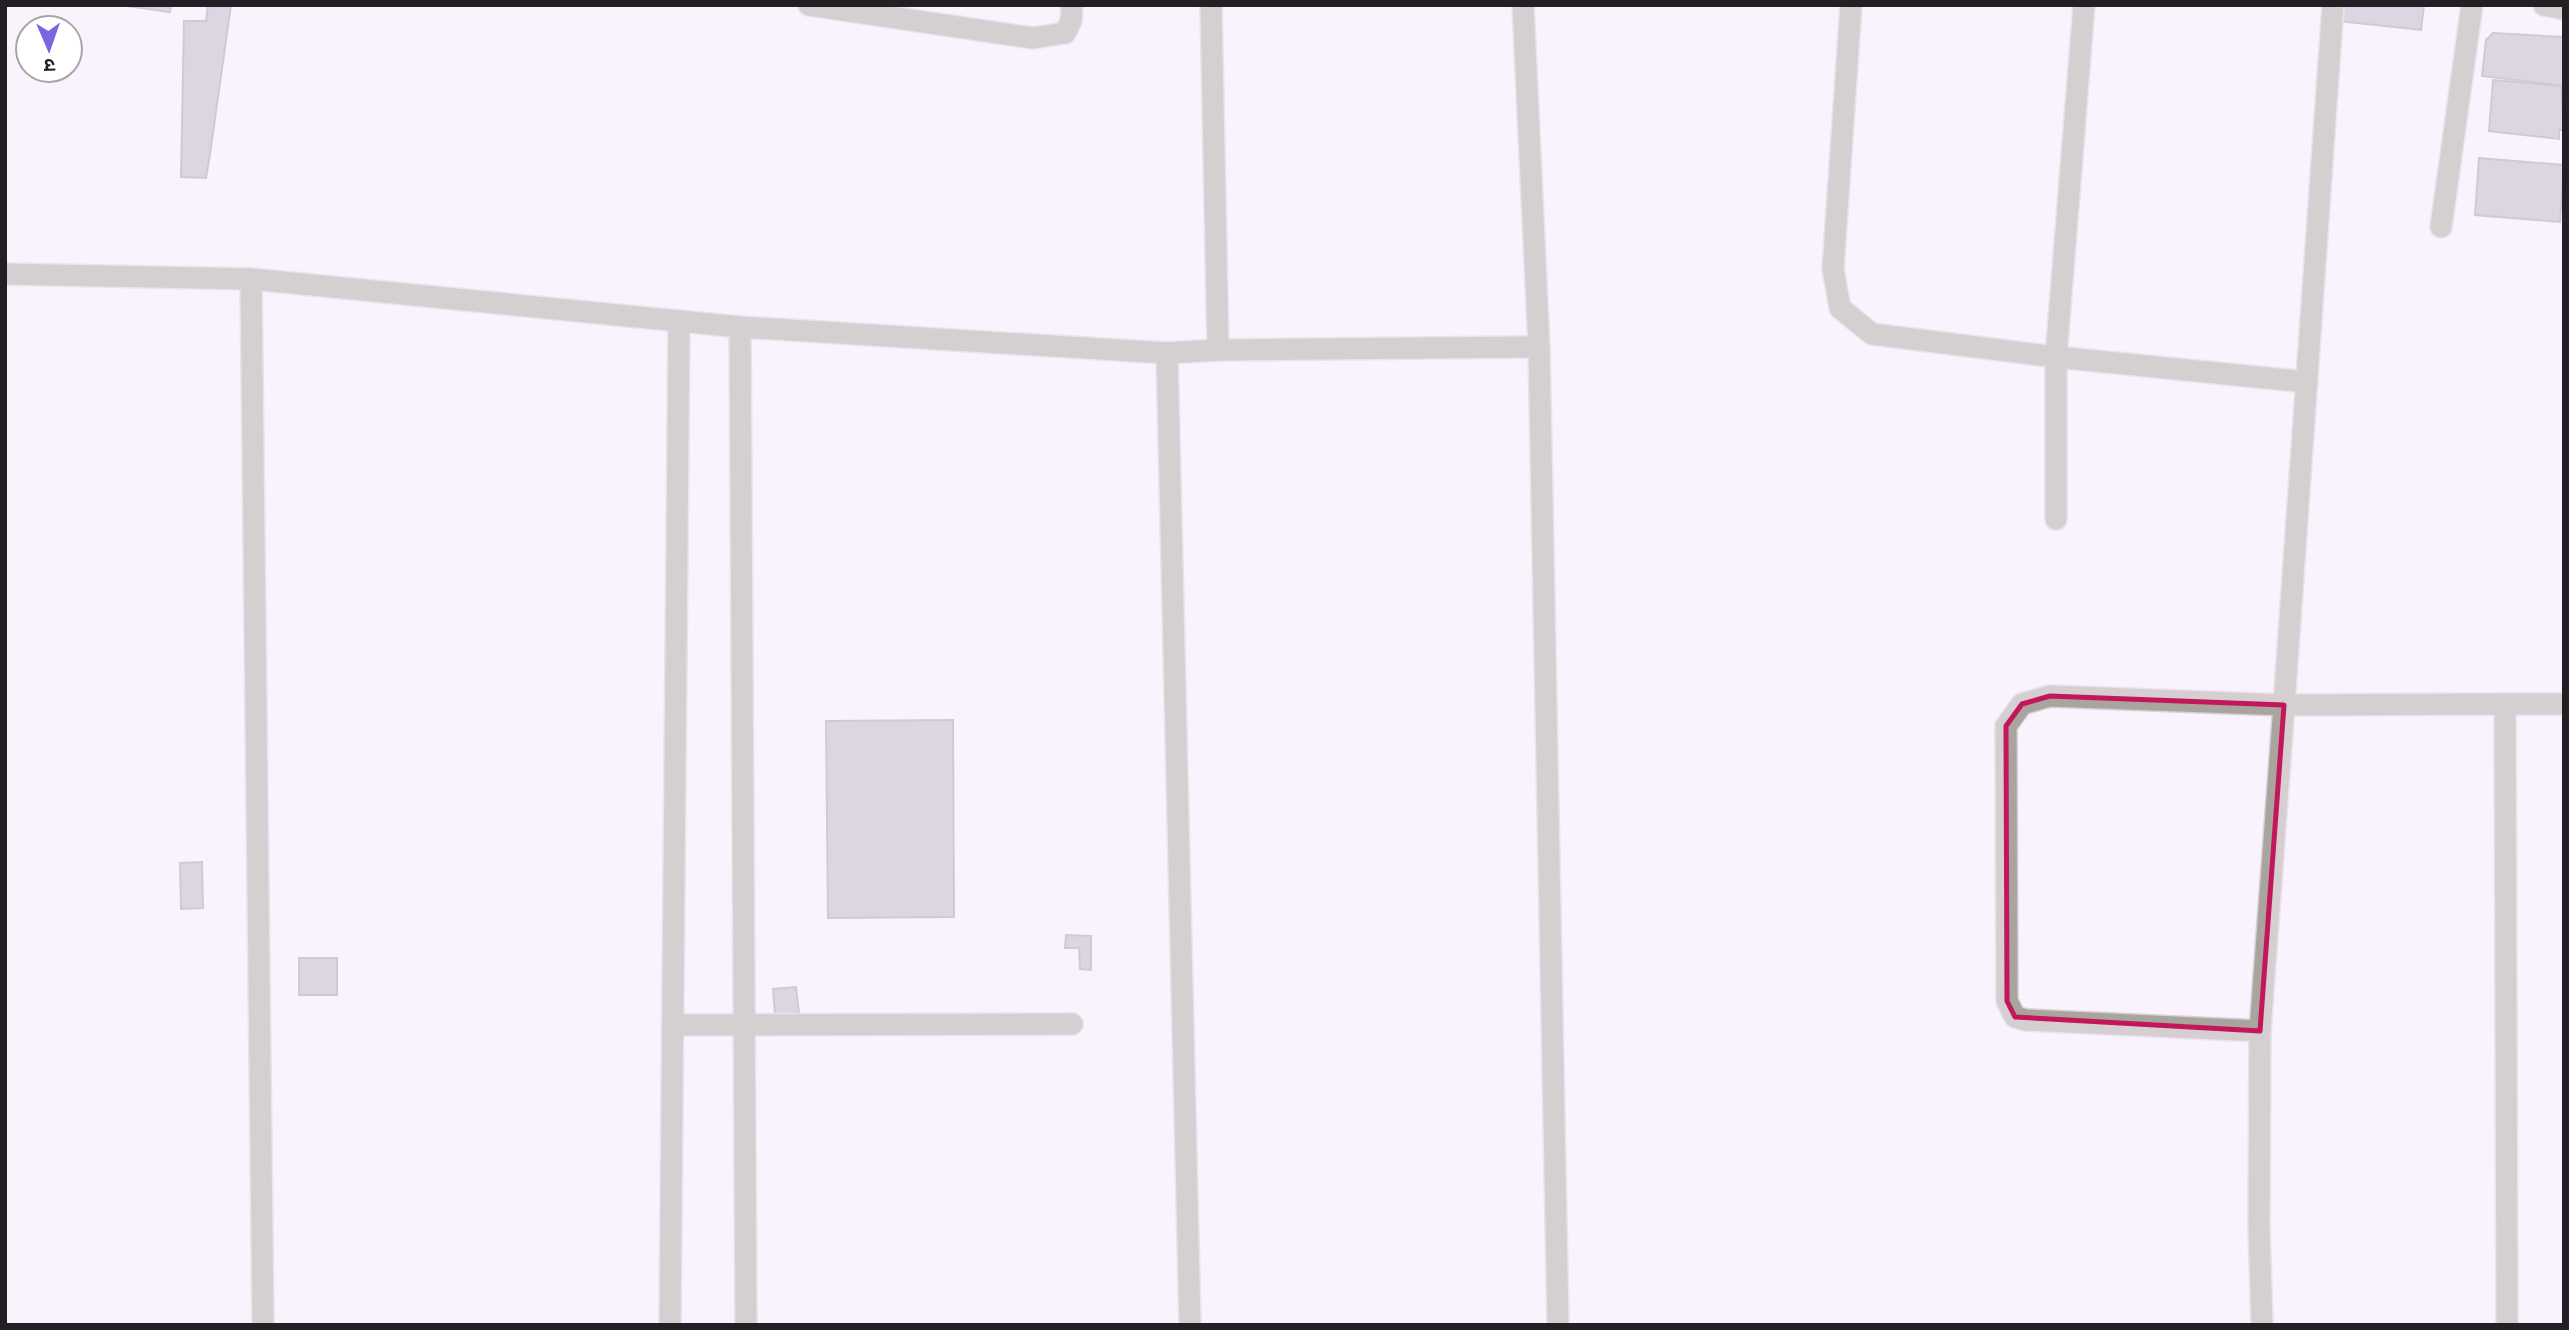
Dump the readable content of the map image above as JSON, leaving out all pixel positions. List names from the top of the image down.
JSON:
{
  "north": "bottom"
}
